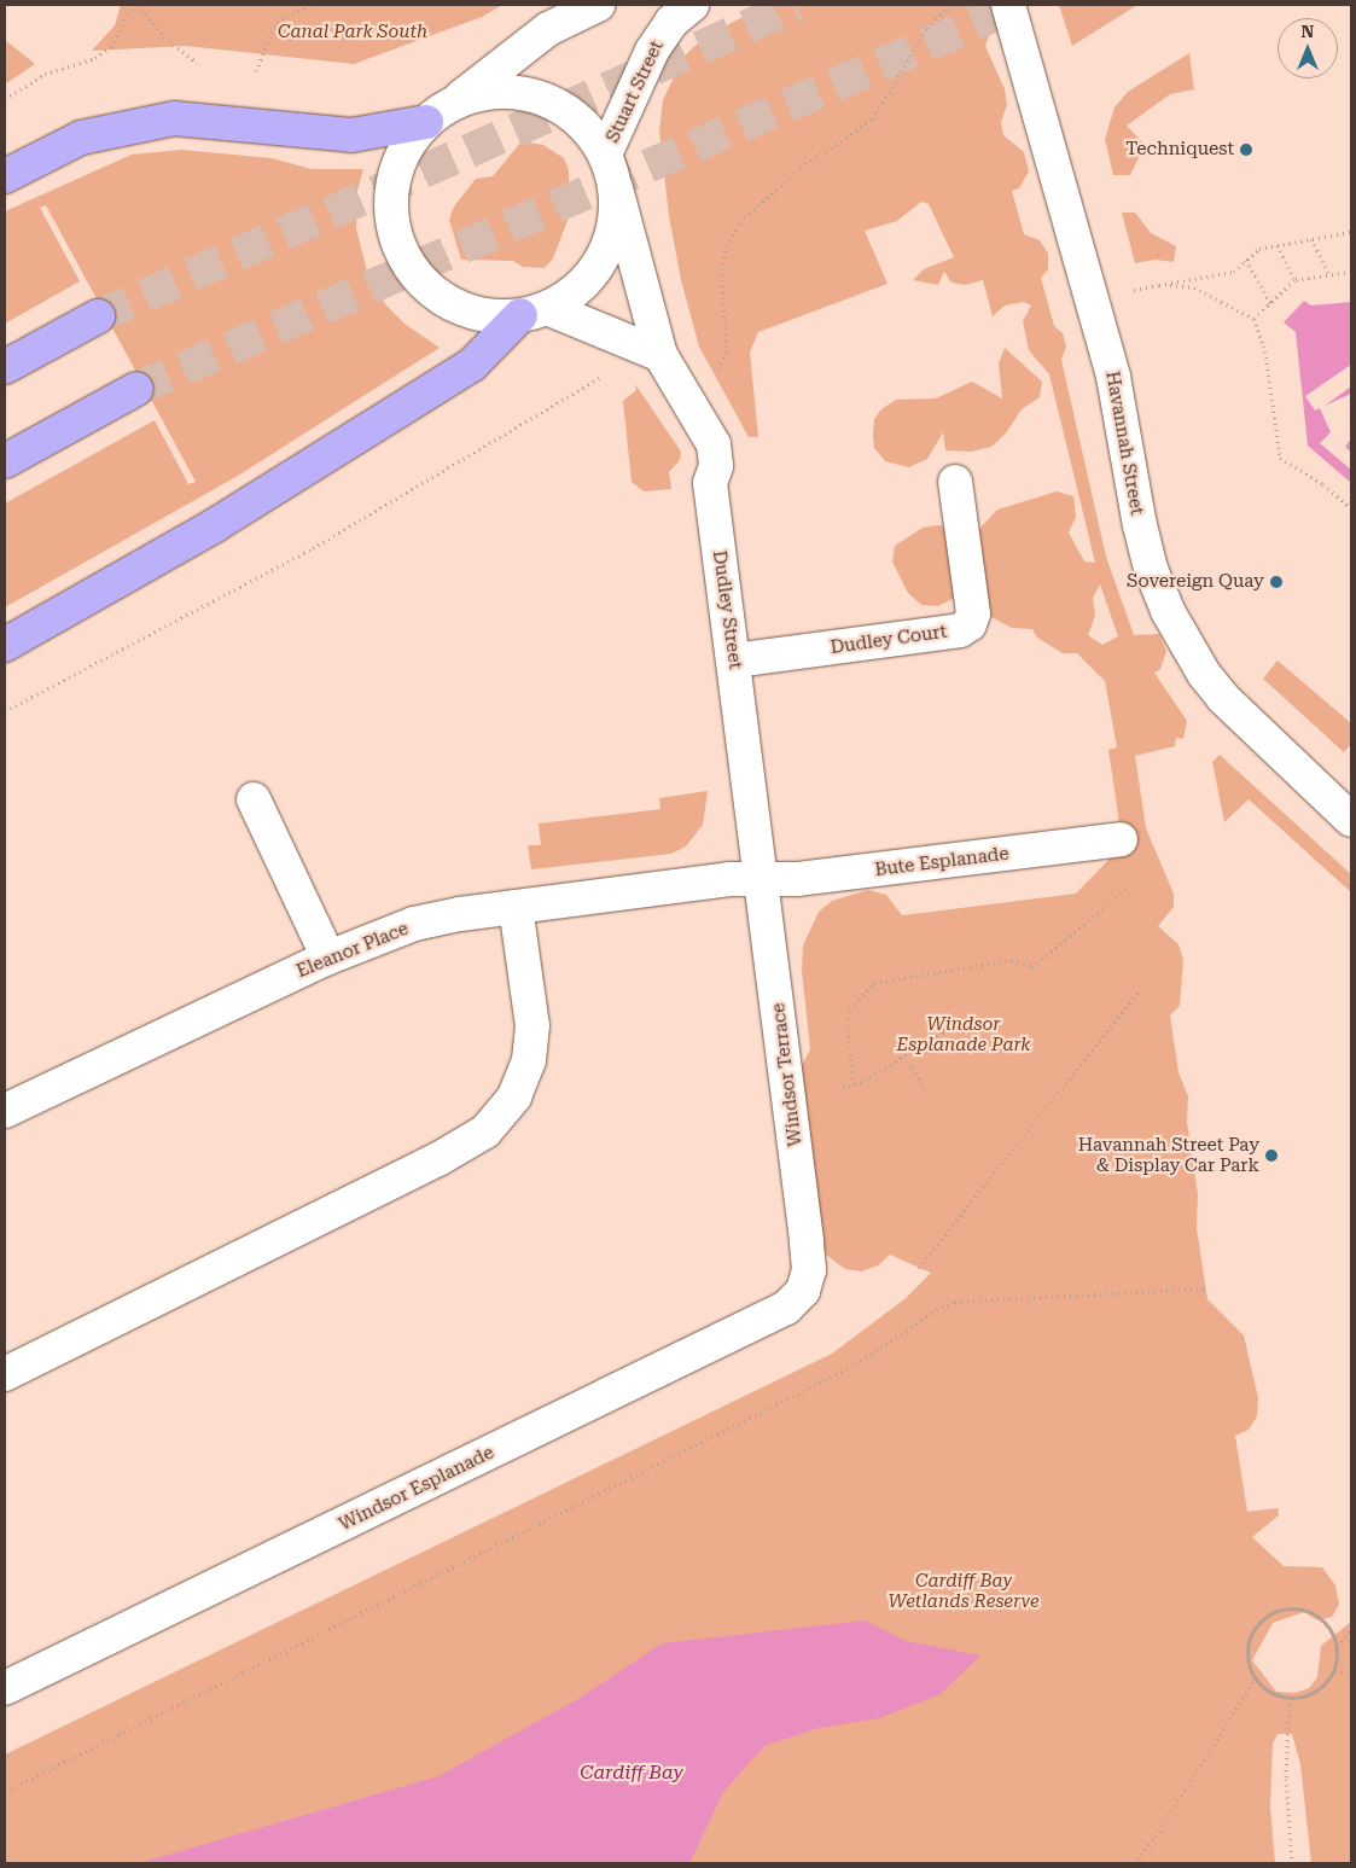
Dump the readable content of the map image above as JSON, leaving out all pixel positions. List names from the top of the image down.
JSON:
{
  "streets": {
    "street": [
      "Stuart Street",
      "Havannah Street",
      "Dudley Street",
      "Dudley Court",
      "Bute Esplanade",
      "Eleanor Place",
      "Windsor Terrace",
      "Windsor Esplanade"
    ]
  },
  "crossings": [
    ["Stuart Street", "Dudley Street"],
    ["Dudley Street", "Dudley Court"],
    ["Dudley Street", "Bute Esplanade"],
    ["Dudley Street", "Eleanor Place"],
    ["Dudley Street", "Windsor Terrace"],
    ["Bute Esplanade", "Eleanor Place"],
    ["Bute Esplanade", "Windsor Terrace"],
    ["Eleanor Place", "Windsor Terrace"],
    ["Windsor Terrace", "Windsor Esplanade"]
  ],
  "water": ["Cardiff Bay"],
  "parks": ["Canal Park South", "Windsor Esplanade Park", "Cardiff Bay Wetlands Reserve"],
  "places": ["Techniquest", "Sovereign Quay", "Havannah Street Pay & Display Car Park"],
  "north": "top"
}
